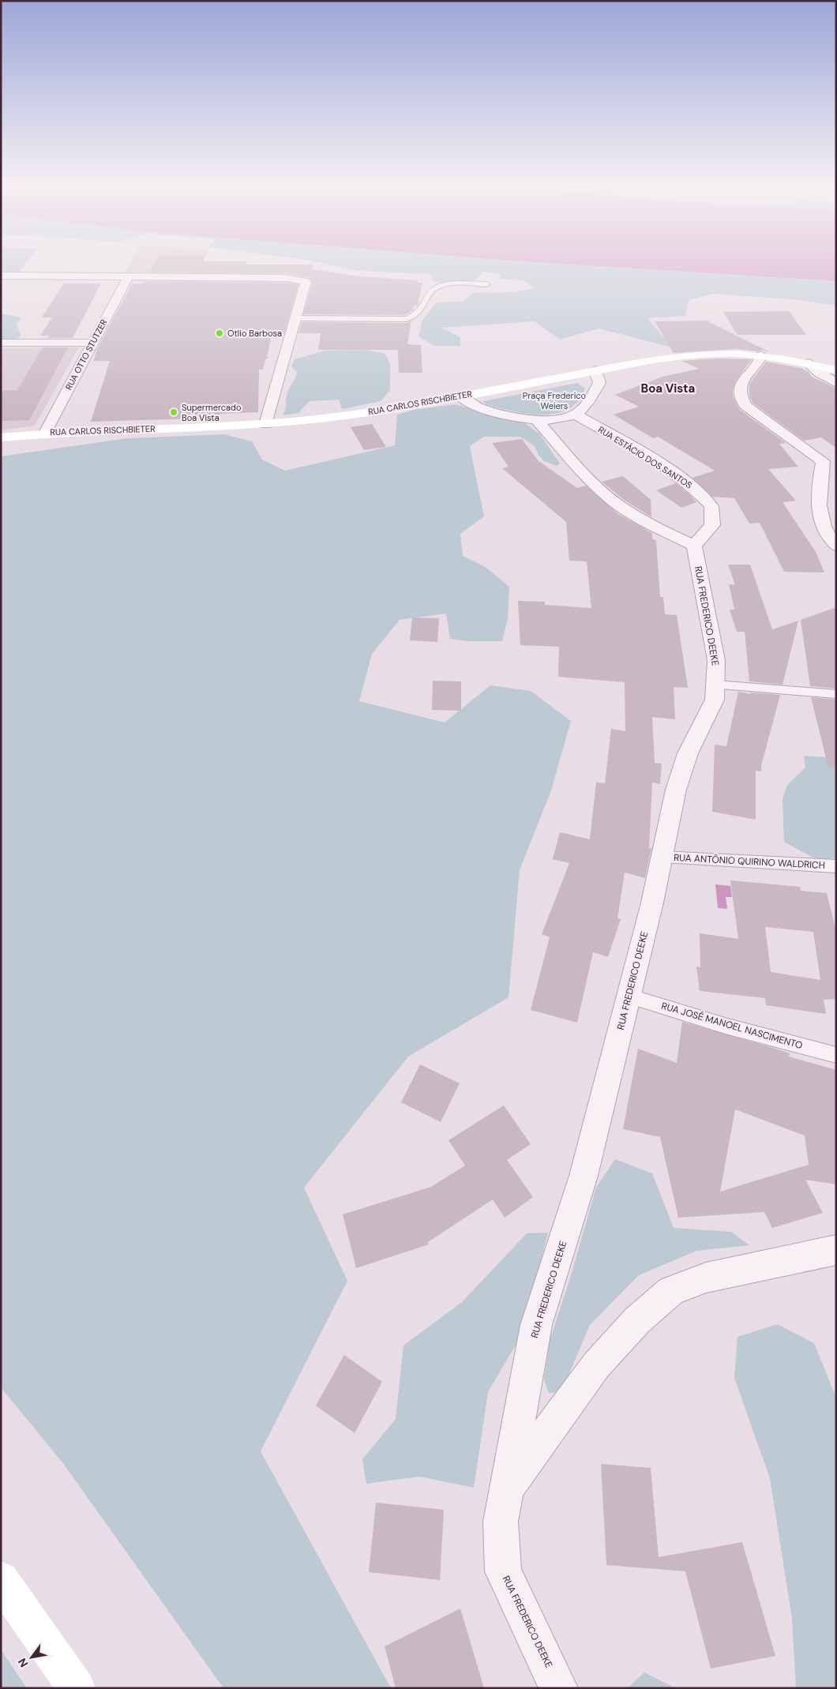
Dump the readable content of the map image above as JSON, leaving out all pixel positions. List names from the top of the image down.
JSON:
{
  "streets": {
    "street": [
      "RUA OTTO STUTZER",
      "RUA CARLOS RISCHBIETER",
      "RUA ESTÁCIO DOS SANTOS",
      "RUA FREDERICO DEEKE"
    ],
    "lane": ["RUA ANTÔNIO QUIRINO WALDRICH", "RUA JOSÉ MANOEL NASCIMENTO"]
  },
  "crossings": [
    ["RUA OTTO STUTZER", "RUA CARLOS RISCHBIETER"],
    ["RUA ESTÁCIO DOS SANTOS", "RUA FREDERICO DEEKE"],
    ["RUA FREDERICO DEEKE", "RUA ANTÔNIO QUIRINO WALDRICH"],
    ["RUA FREDERICO DEEKE", "RUA JOSÉ MANOEL NASCIMENTO"]
  ],
  "districts": ["Boa Vista"],
  "parks": ["Praça Frederico Weiers"],
  "places": ["Otlio Barbosa", "Supermercado Boa Vista"],
  "north": "bottom left"
}
